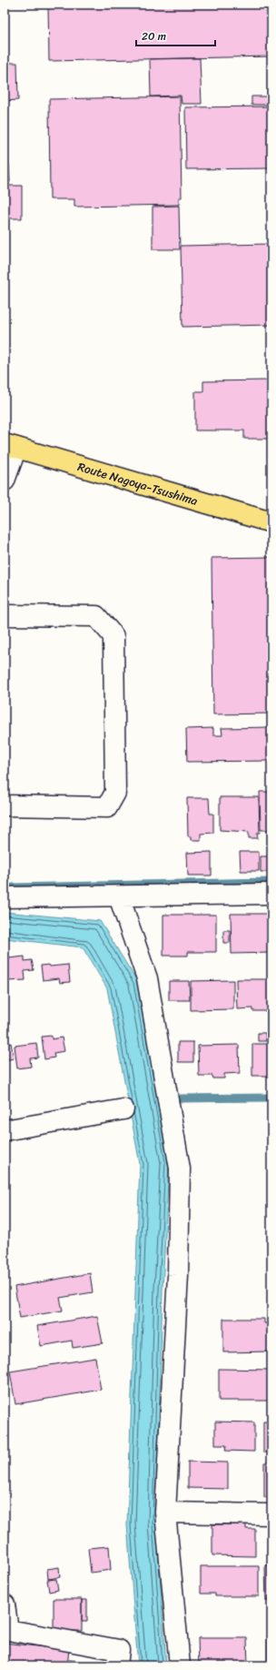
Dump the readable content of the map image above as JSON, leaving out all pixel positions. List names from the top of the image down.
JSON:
{
  "streets": {
    "main road": ["Route Nagoya-Tsushima"]
  },
  "scale_bar": "20 m"
}
